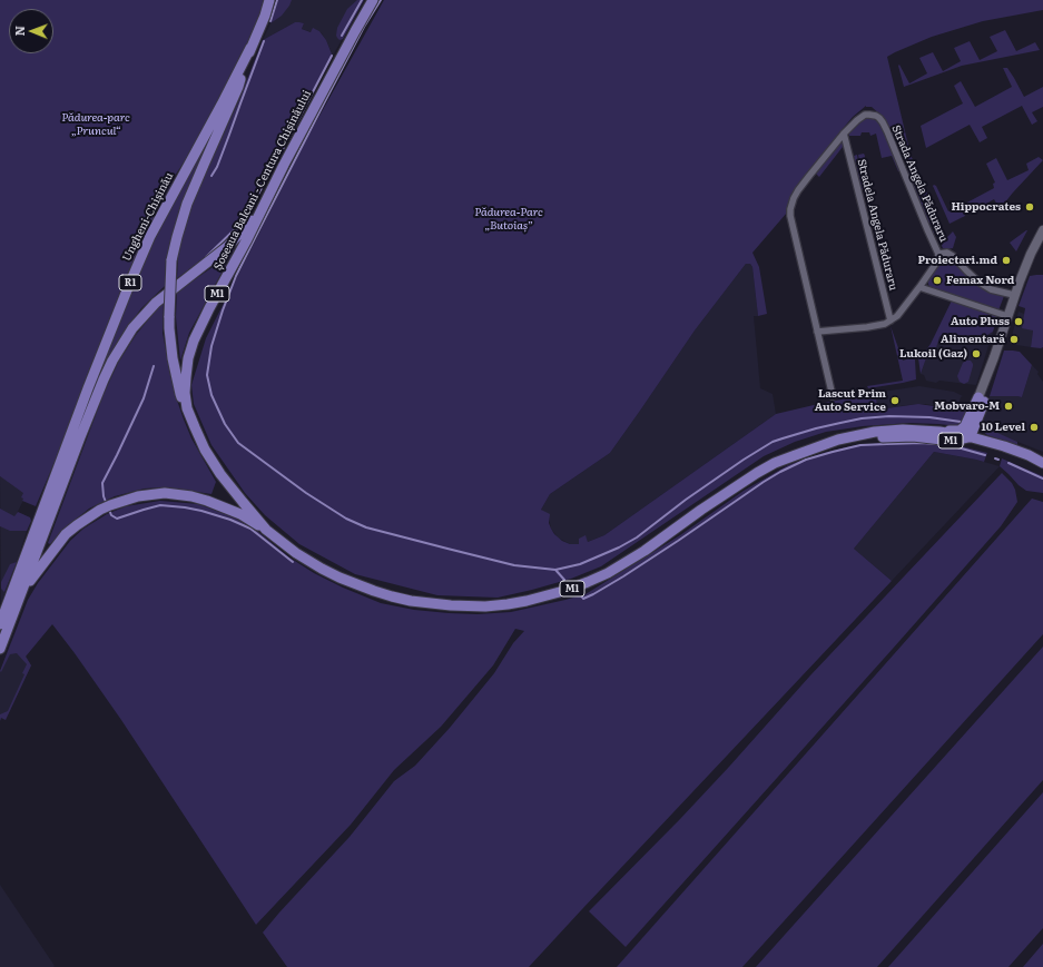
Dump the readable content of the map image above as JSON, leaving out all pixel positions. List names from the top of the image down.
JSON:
{
  "streets": {
    "highway": [
      "Șoseaua Balcani - Centura Chișinăului",
      "Ungheni-Chișinău",
      "R1",
      "M1"
    ],
    "street": ["Strada Angela Păduraru", "Stradela Angela Păduraru"]
  },
  "crossings": [
    ["Șoseaua Balcani - Centura Chișinăului", "R1"],
    ["Șoseaua Balcani - Centura Chișinăului", "M1"],
    ["Strada Angela Păduraru", "Stradela Angela Păduraru"],
    ["Ungheni-Chișinău", "R1"],
    ["Ungheni-Chișinău", "M1"]
  ],
  "parks": ["Pădurea-parc „Pruncul“", "Pădurea-Parc „Butoiaș”"],
  "places": [
    "Hippocrates",
    "Proiectari.md",
    "Femax Nord",
    "Auto Pluss",
    "Alimentară",
    "Lukoil (Gaz)",
    "Lascut Prim Auto Service",
    "Mobvaro-M",
    "10 Level"
  ],
  "north": "left"
}
